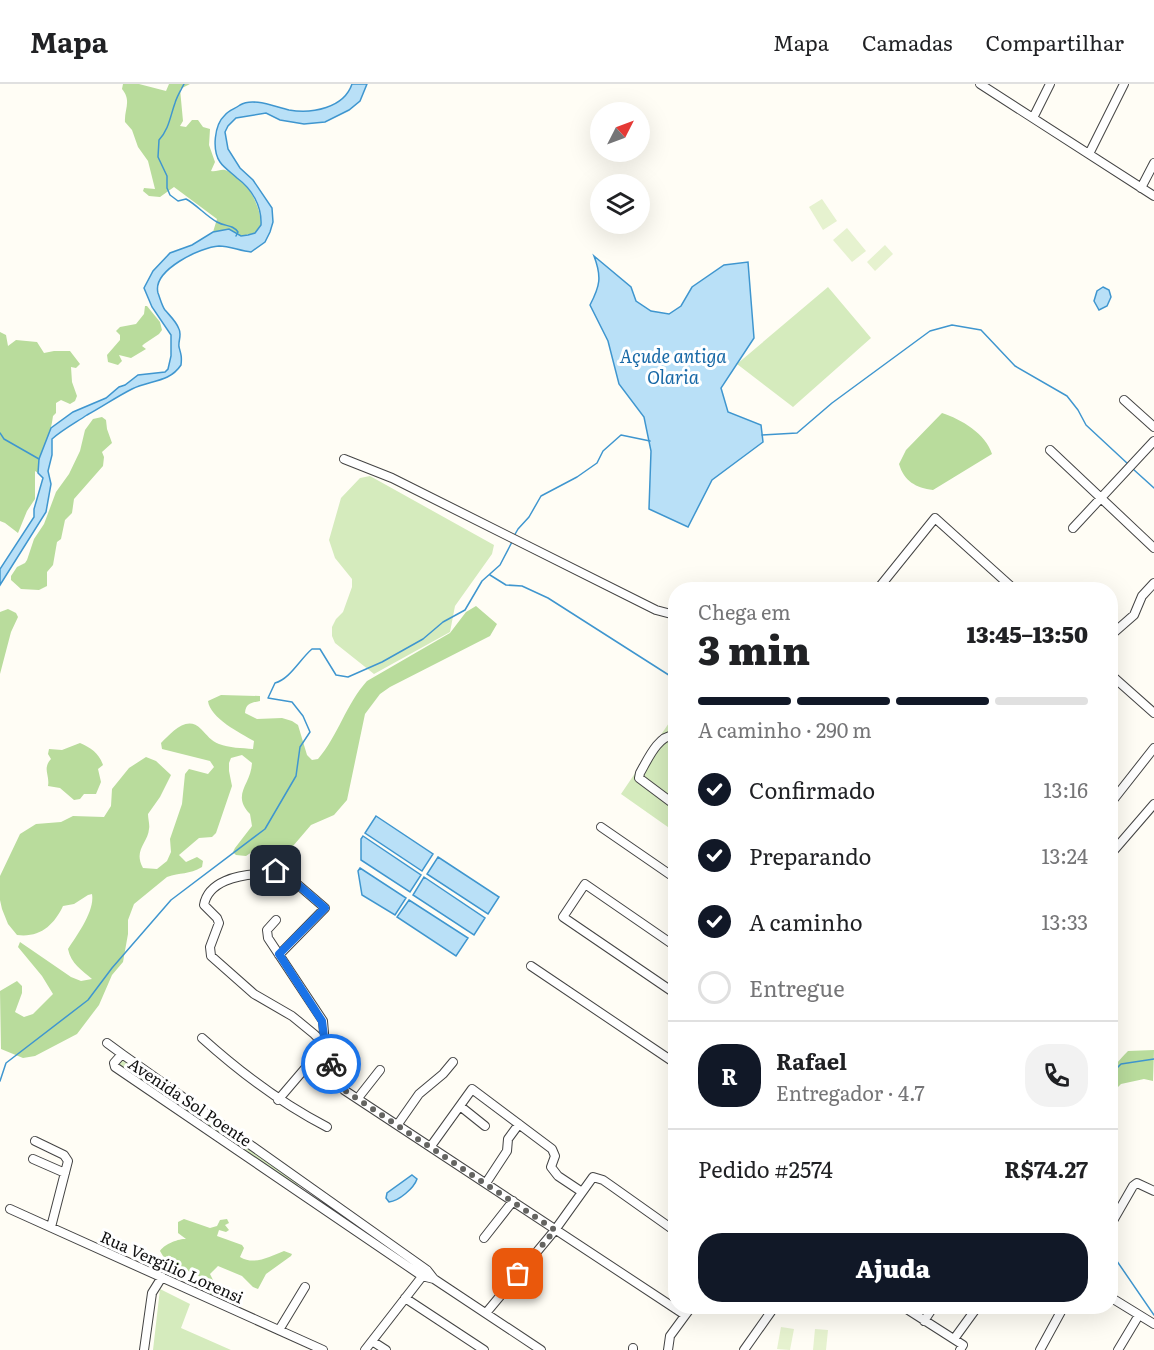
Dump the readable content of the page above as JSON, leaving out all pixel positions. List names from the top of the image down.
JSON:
{
  "streets": {
    "street": ["Avenida Sol Poente", "Rua Vergílio Lorensi"]
  },
  "water": ["Açude antiga Olaria"],
  "north": "top right",
  "page": {
    "header": "Mapa",
    "nav": ["Mapa", "Camadas", "Compartilhar"],
    "heading": ["3 min", "Chega em", "13:45–13:50"],
    "panel": [
      "Rafael",
      "Entregador · 4.7",
      "Pedido #2574",
      "R$74.27"
    ],
    "bar": "A caminho · 290 m",
    "list": [
      ["Confirmado", "13:16"],
      ["Preparando", "13:24"],
      ["A caminho", "13:33"],
      "Entregue"
    ],
    "round": "R",
    "buttons": "Ajuda"
  }
}
